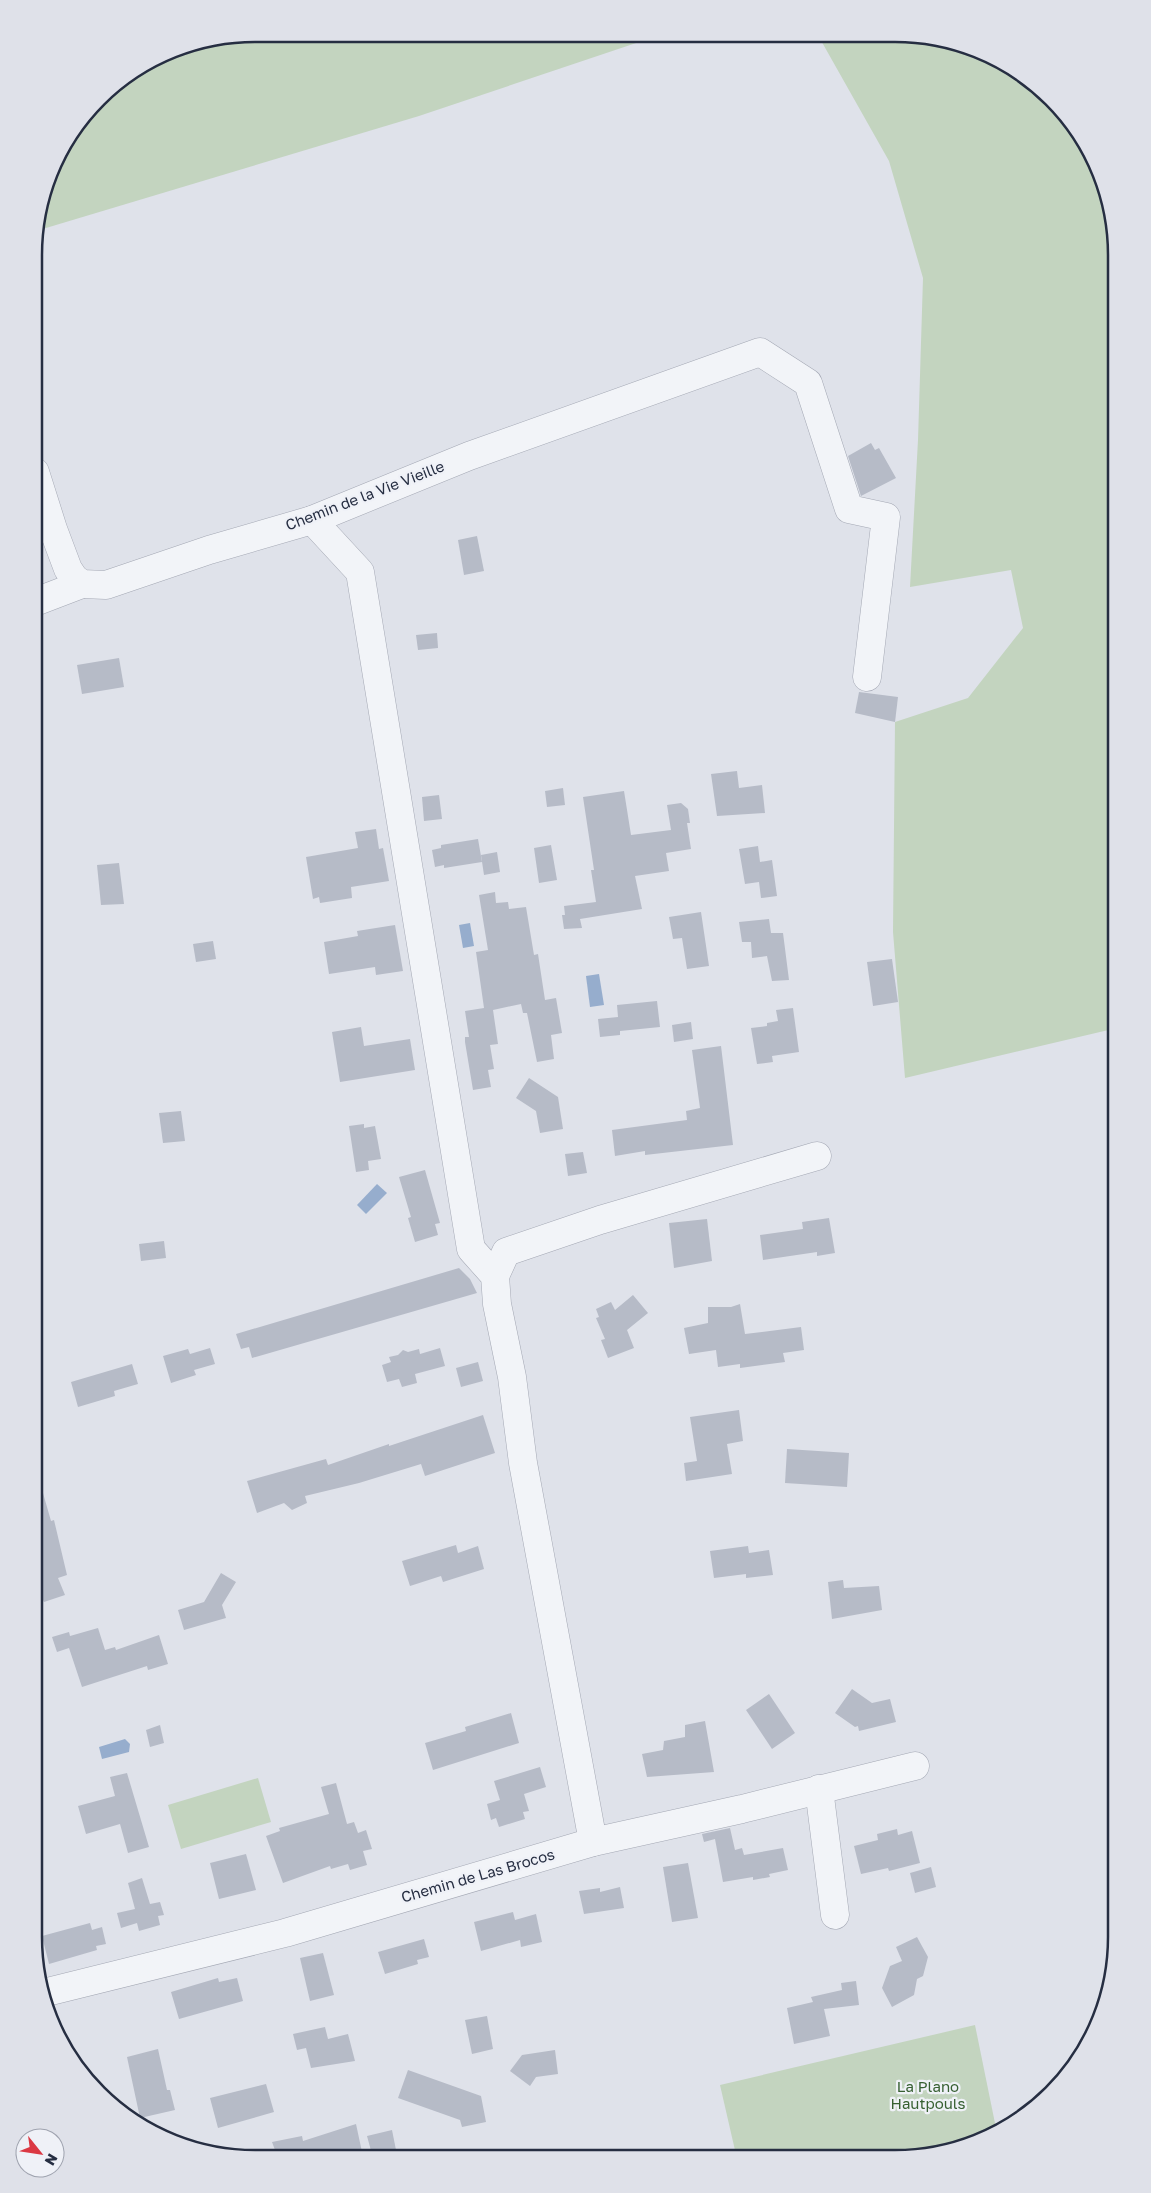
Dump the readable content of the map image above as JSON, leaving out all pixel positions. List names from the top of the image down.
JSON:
{
  "streets": {
    "street": ["Chemin de la Vie Vieille", "Chemin de Las Brocos"]
  },
  "parks": ["La Plano Hautpouls"],
  "north": "bottom right"
}
